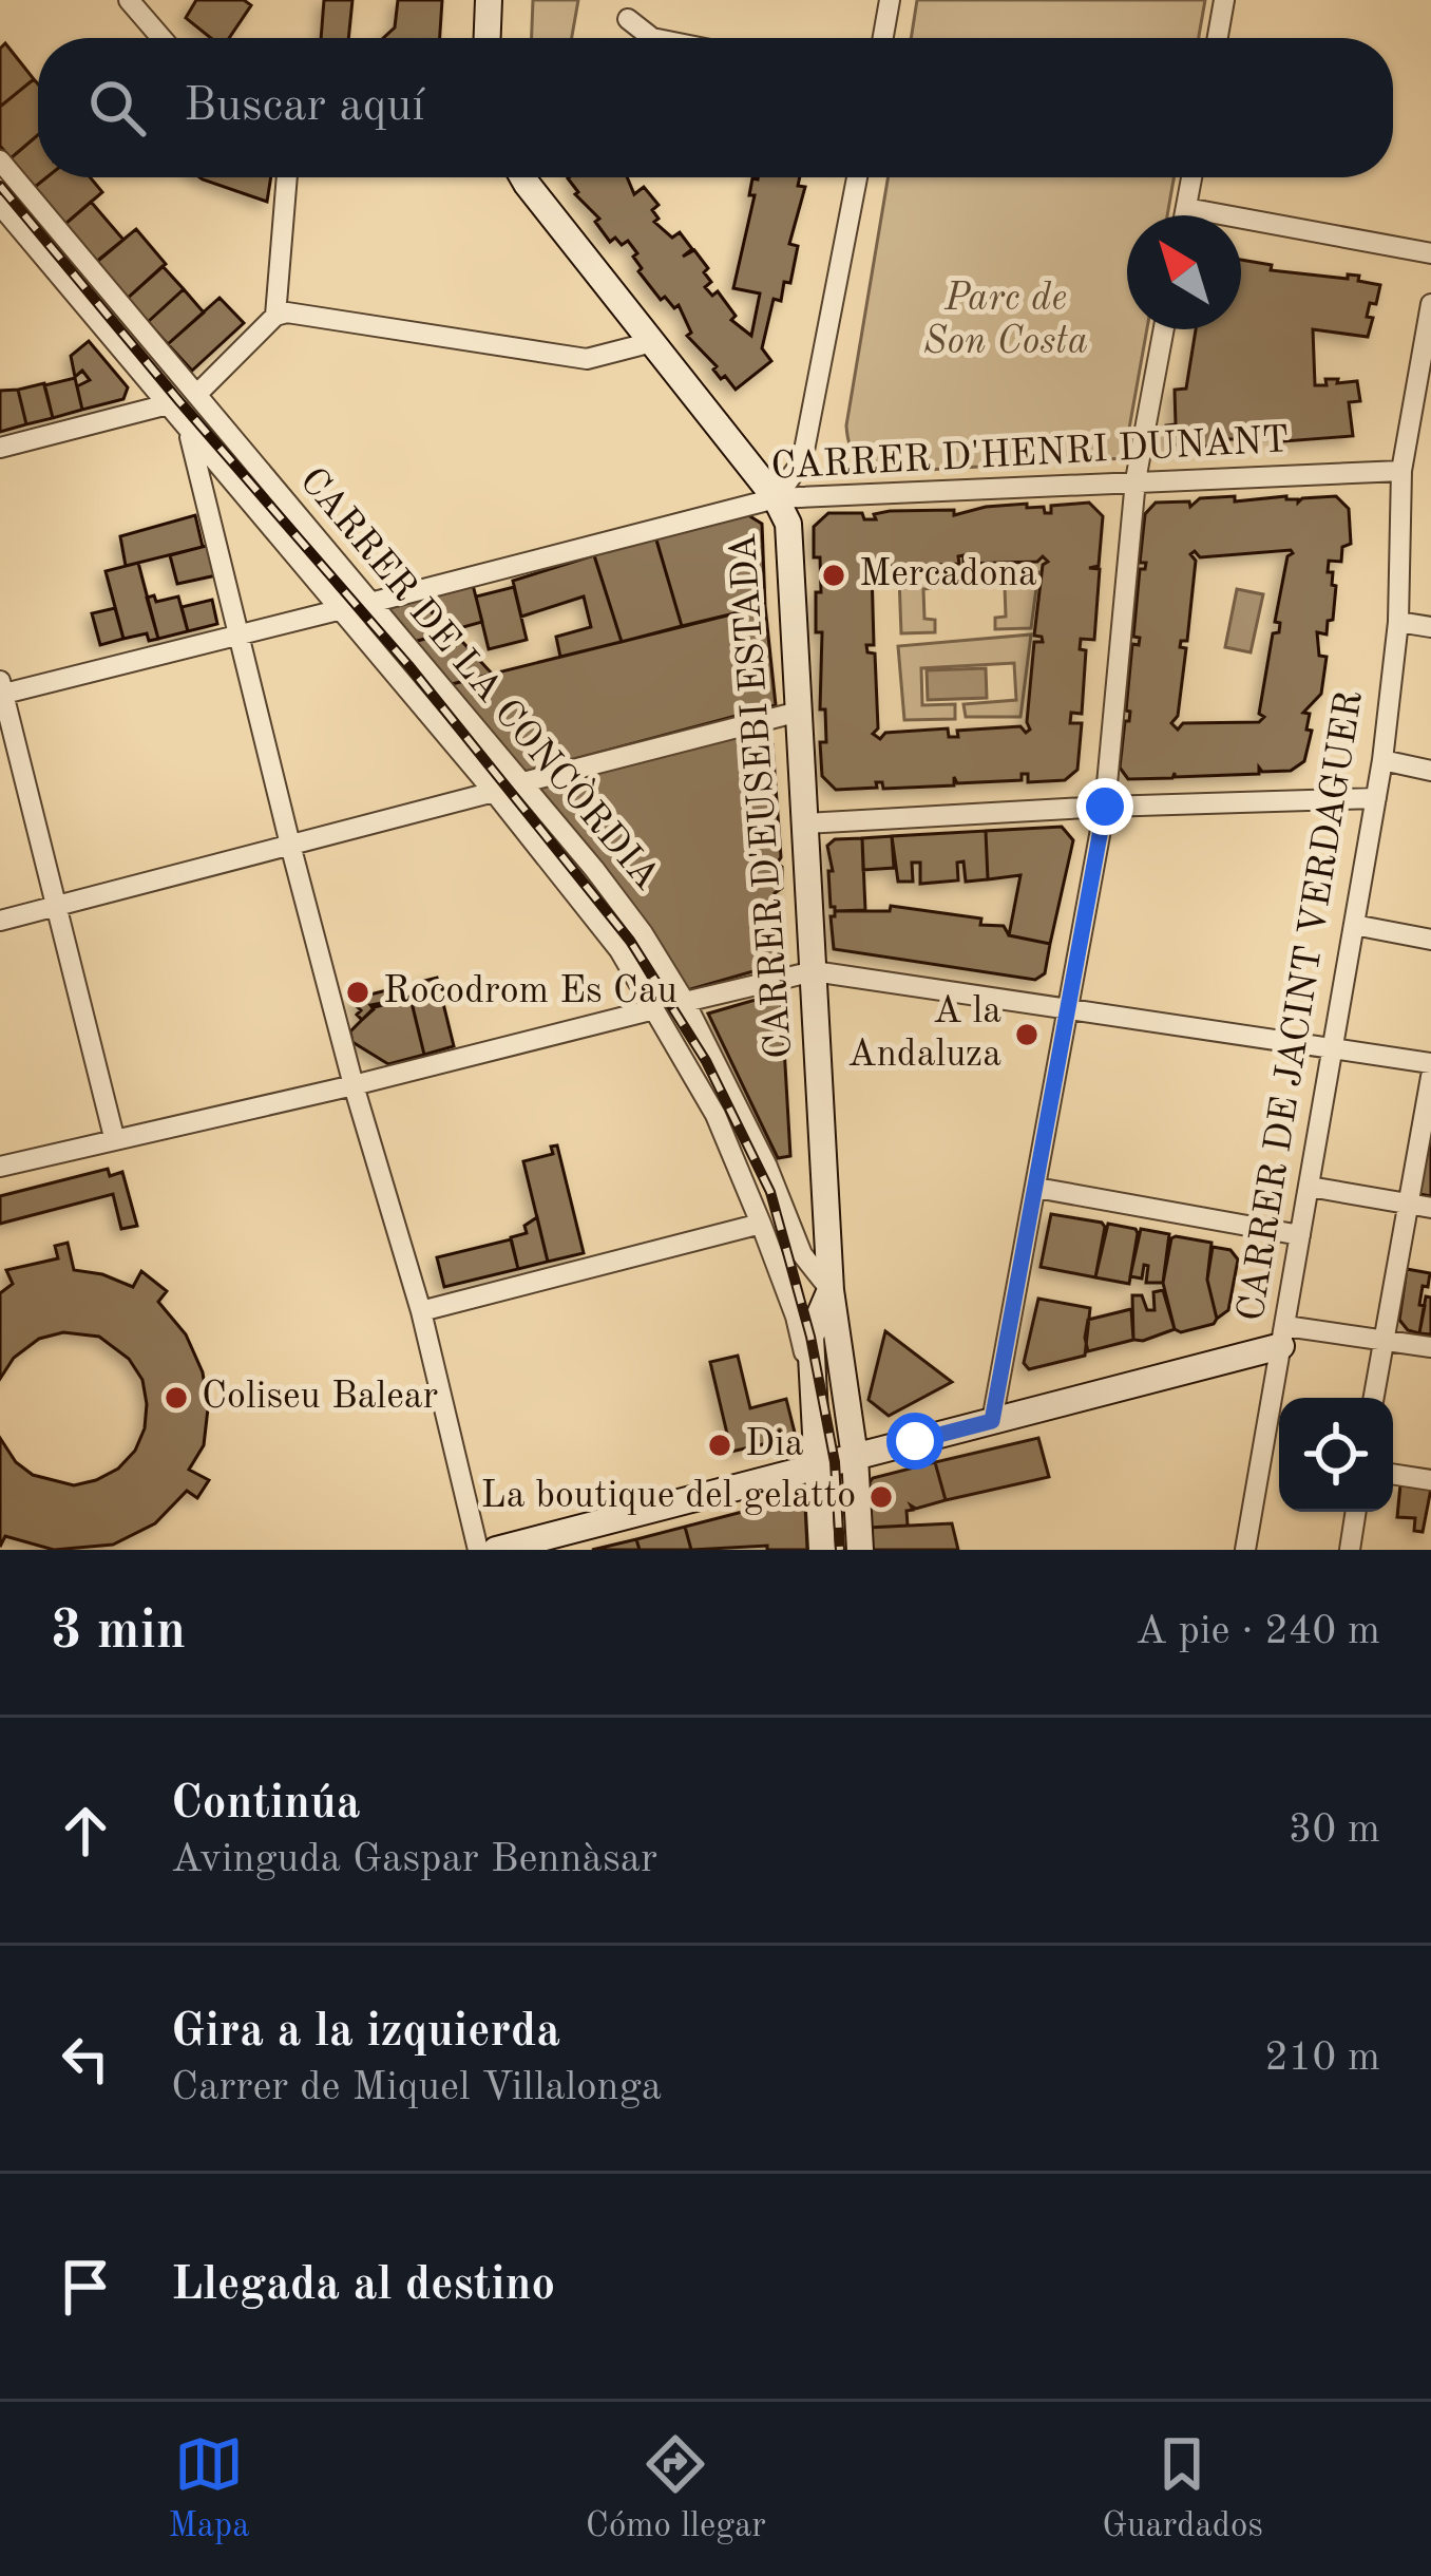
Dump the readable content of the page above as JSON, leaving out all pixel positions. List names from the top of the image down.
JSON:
{
  "streets": {
    "main road": ["CARRER D'EUSEBI ESTADA"],
    "street": ["CARRER D'HENRI DUNANT", "CARRER DE LA CONCÒRDIA", "CARRER DE JACINT VERDAGUER"]
  },
  "crossings": [
    ["CARRER D'HENRI DUNANT", "CARRER DE LA CONCÒRDIA"],
    ["CARRER D'HENRI DUNANT", "CARRER D'EUSEBI ESTADA"],
    ["CARRER D'HENRI DUNANT", "CARRER DE JACINT VERDAGUER"],
    ["CARRER DE LA CONCÒRDIA", "CARRER D'EUSEBI ESTADA"]
  ],
  "parks": ["Parc de Son Costa"],
  "places": [
    "Mercadona",
    "Rocodrom Es Cau",
    "A la Andaluza",
    "Coliseu Balear",
    "Dia",
    "La boutique del gelatto"
  ],
  "north": "top left",
  "page": {
    "search": "Buscar aquí",
    "heading": ["3 min", "A pie · 240 m"],
    "list": [
      ["Continúa", "Avinguda Gaspar Bennàsar", "30 m"],
      ["Gira a la izquierda", "Carrer de Miquel Villalonga", "210 m"],
      "Llegada al destino"
    ],
    "nav": ["Mapa", "Cómo llegar", "Guardados"]
  }
}
